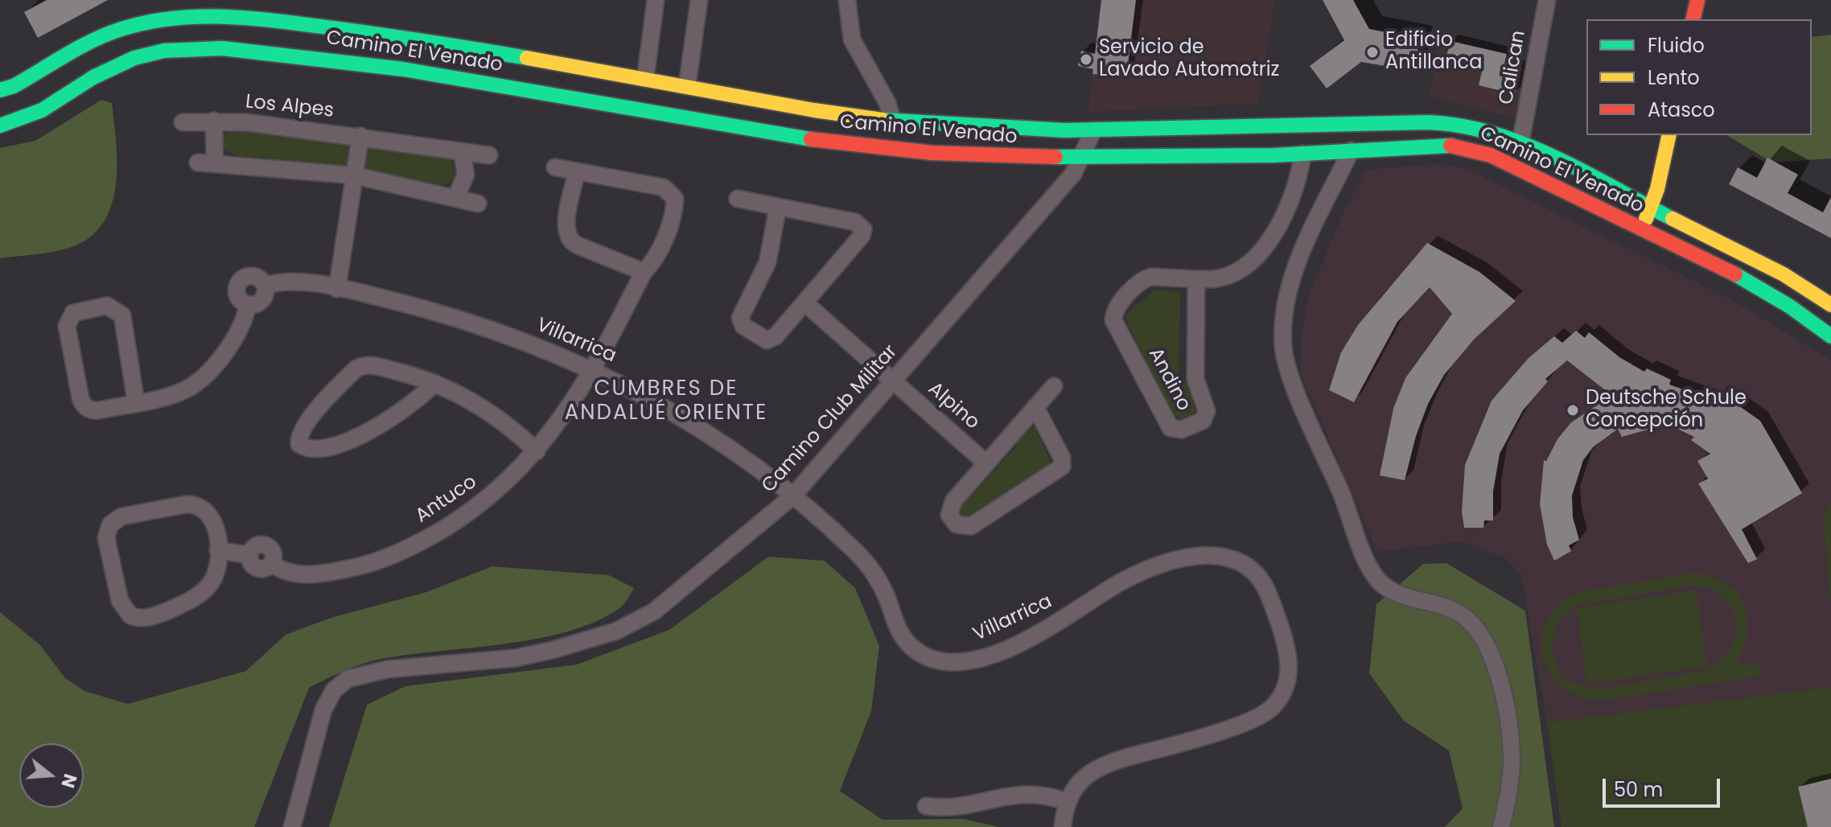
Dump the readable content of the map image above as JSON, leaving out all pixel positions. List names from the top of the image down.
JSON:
{
  "streets": {
    "street": [
      "Camino El Venado",
      "Calican",
      "Los Alpes",
      "Villarrica",
      "Andino",
      "Alpino",
      "Camino Club Militar",
      "Antuco"
    ]
  },
  "crossings": [
    ["Camino El Venado", "Calican"],
    ["Camino El Venado", "Andino"],
    ["Camino El Venado", "Camino Club Militar"],
    ["Villarrica", "Camino Club Militar"],
    ["Villarrica", "Antuco"],
    ["Alpino", "Camino Club Militar"]
  ],
  "districts": ["CUMBRES DE ANDALUÉ ORIENTE"],
  "places": ["Edificio Antillanca", "Servicio de Lavado Automotriz", "Deutsche Schule Concepción"],
  "legend": ["Fluido", "Lento", "Atasco"],
  "scale_bar": "50 m",
  "north": "right"
}
